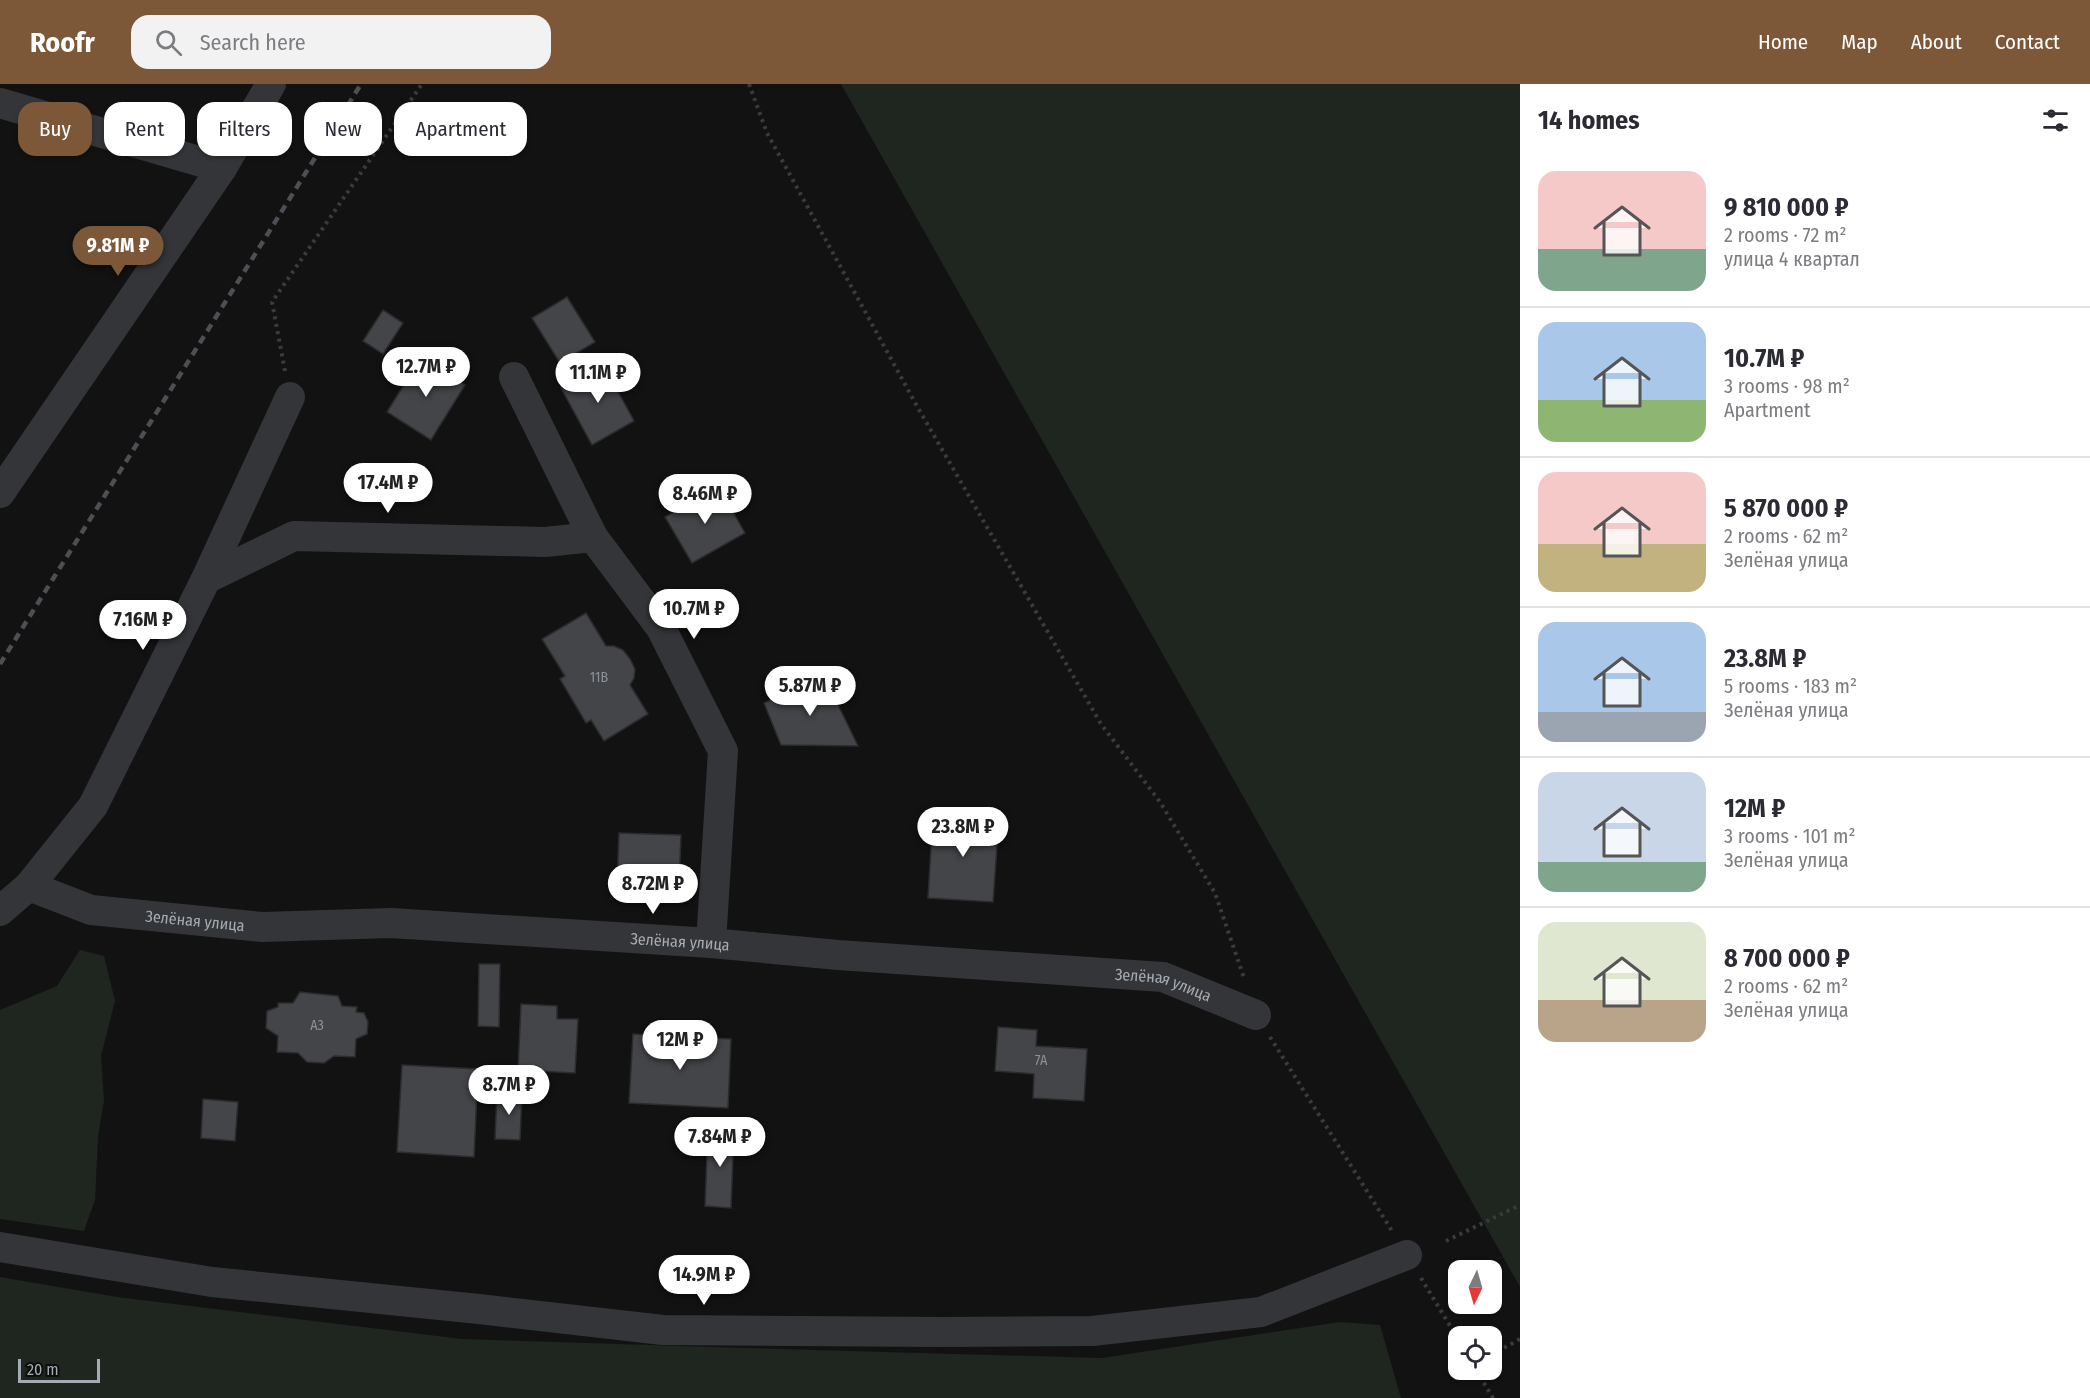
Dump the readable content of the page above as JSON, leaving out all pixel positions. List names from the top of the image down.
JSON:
{
  "streets": {
    "street": ["Зелёная улица"]
  },
  "house_numbers": ["11В", "А3", "7А"],
  "scale_bar": "20 m",
  "north": "bottom",
  "page": {
    "header": "Roofr",
    "search": "Search here",
    "nav": [
      "Home",
      "Map",
      "About",
      "Contact"
    ],
    "heading": "14 homes",
    "chip": [
      "Buy",
      "Rent",
      "Filters",
      "New",
      "Apartment"
    ],
    "list": [
      {
        "name": "9 810 000 ₽",
        "note": "2 rooms · 72 m² · улица 4 квартал"
      },
      {
        "name": "10.7M ₽",
        "note": "3 rooms · 98 m² · Apartment"
      },
      {
        "name": "5 870 000 ₽",
        "note": "2 rooms · 62 m² · Зелёная улица"
      },
      {
        "name": "23.8M ₽",
        "note": "5 rooms · 183 m² · Зелёная улица"
      },
      {
        "name": "12M ₽",
        "note": "3 rooms · 101 m² · Зелёная улица"
      },
      {
        "name": "8 700 000 ₽",
        "note": "2 rooms · 62 m² · Зелёная улица"
      }
    ],
    "price": [
      "9.81M ₽",
      "12.7M ₽",
      "11.1M ₽",
      "17.4M ₽",
      "8.46M ₽",
      "10.7M ₽",
      "7.16M ₽",
      "5.87M ₽",
      "23.8M ₽",
      "8.72M ₽",
      "12M ₽",
      "8.7M ₽",
      "7.84M ₽",
      "14.9M ₽"
    ],
    "scale": "20 m"
  }
}
